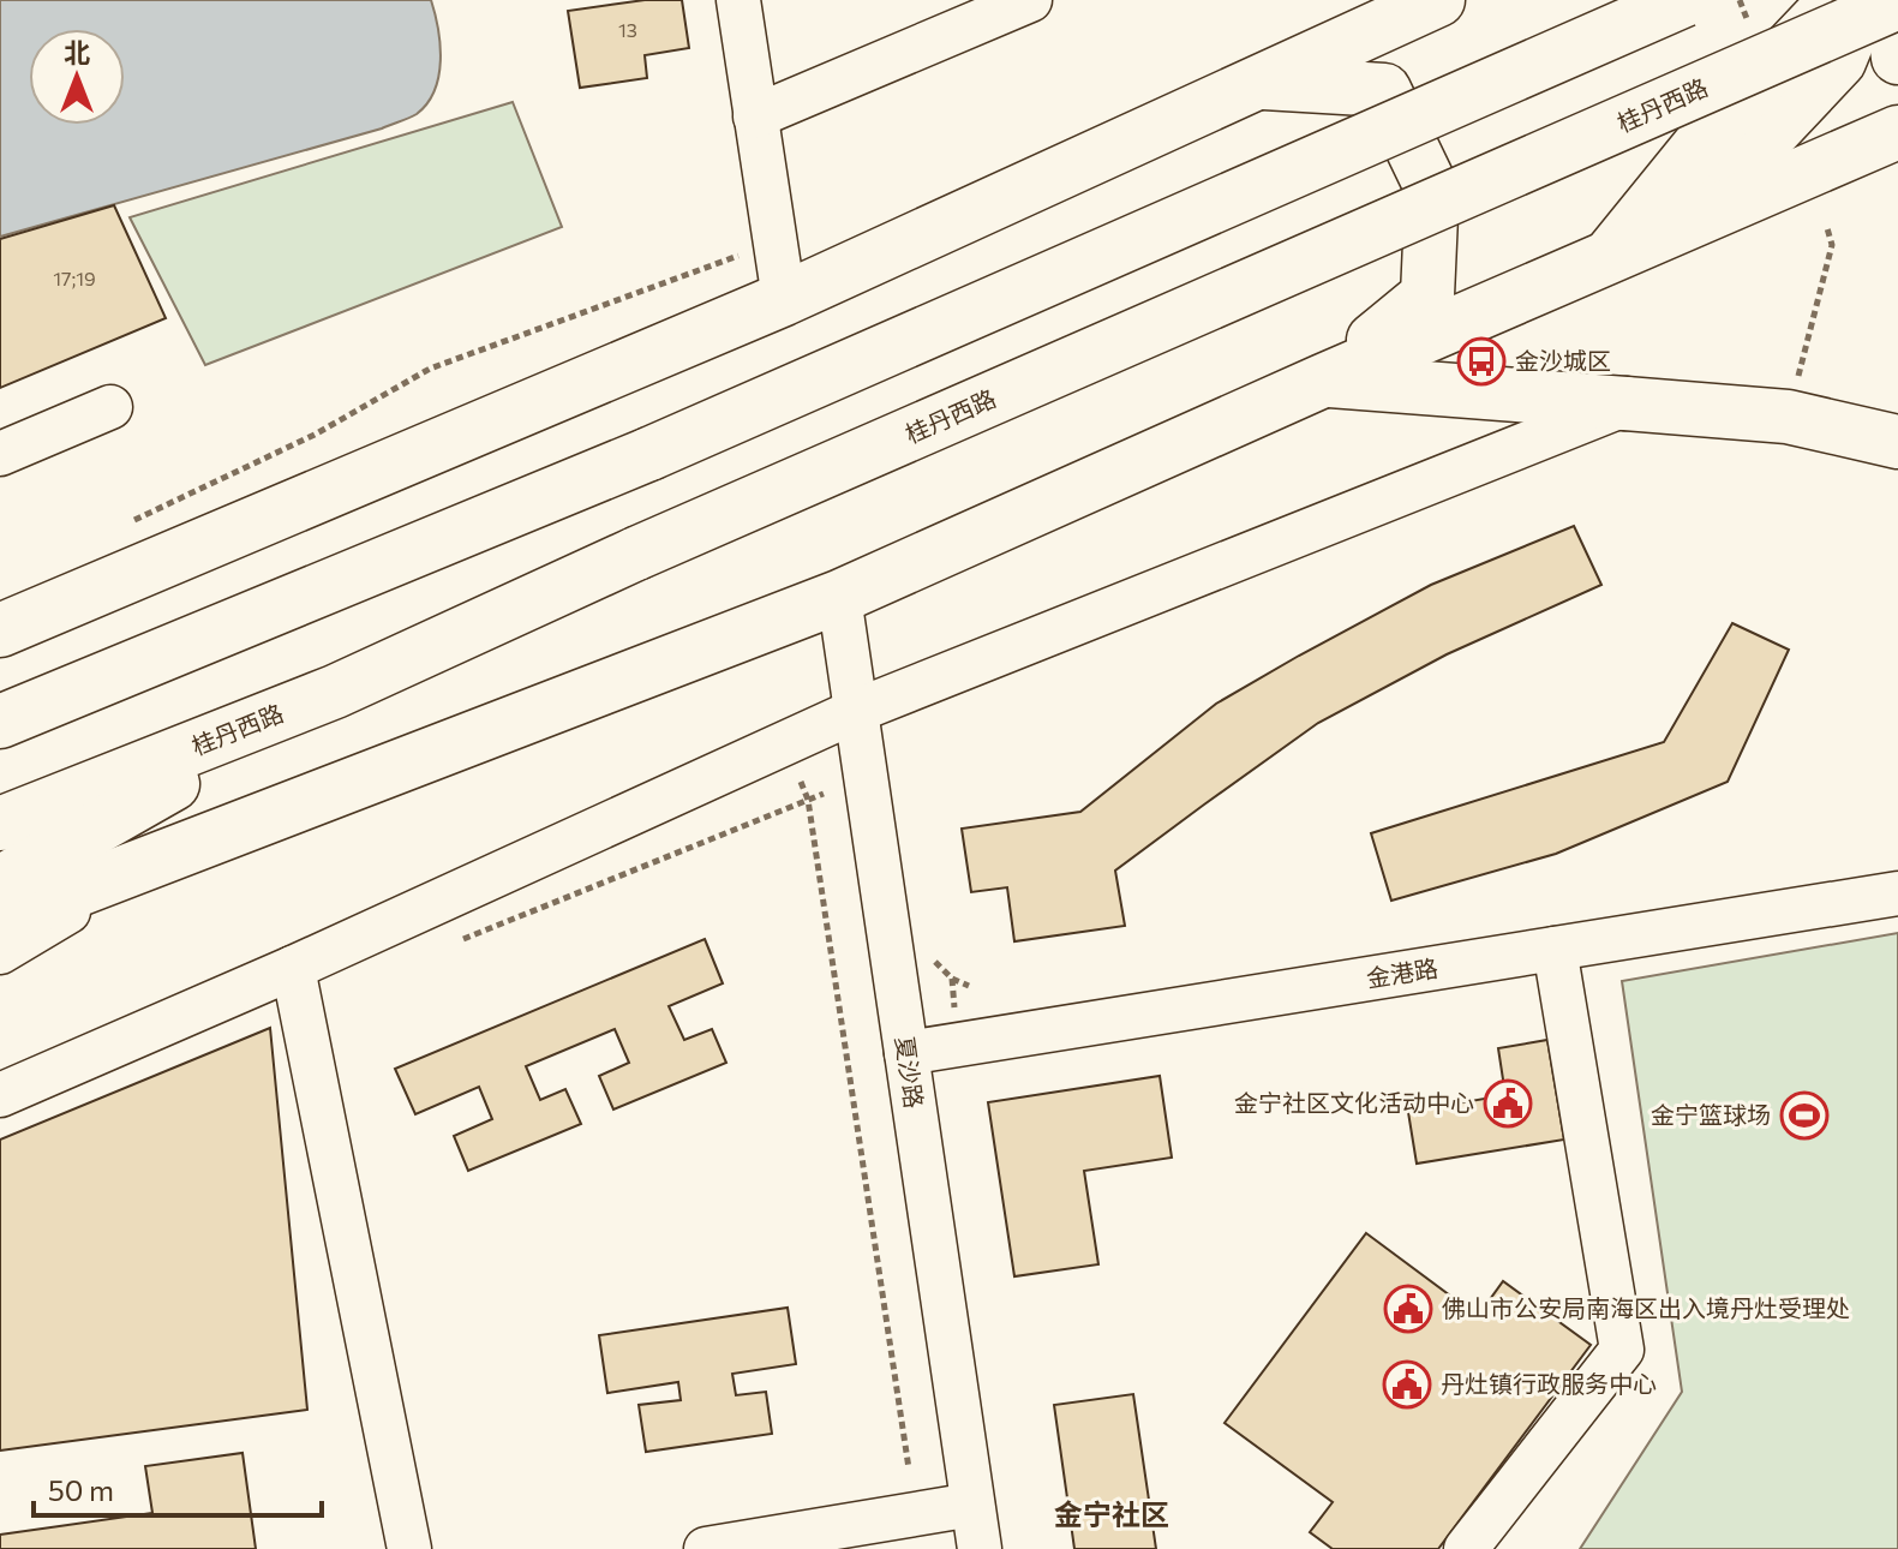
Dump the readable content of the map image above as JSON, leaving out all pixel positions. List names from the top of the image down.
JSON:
{
  "streets": {
    "main road": ["桂丹西路"],
    "street": ["金港路", "夏沙路"]
  },
  "crossings": [
    ["金港路", "夏沙路"]
  ],
  "districts": ["金宁社区"],
  "places": {
    "bus stop": ["金沙城区"],
    "public building": ["金宁社区文化活动中心", "佛山市公安局南海区出入境丹灶受理处", "丹灶镇行政服务中心"],
    "sports": ["金宁篮球场"]
  },
  "house_numbers": ["13", "17;19"],
  "scale_bar": "50 m",
  "north": "top"
}
